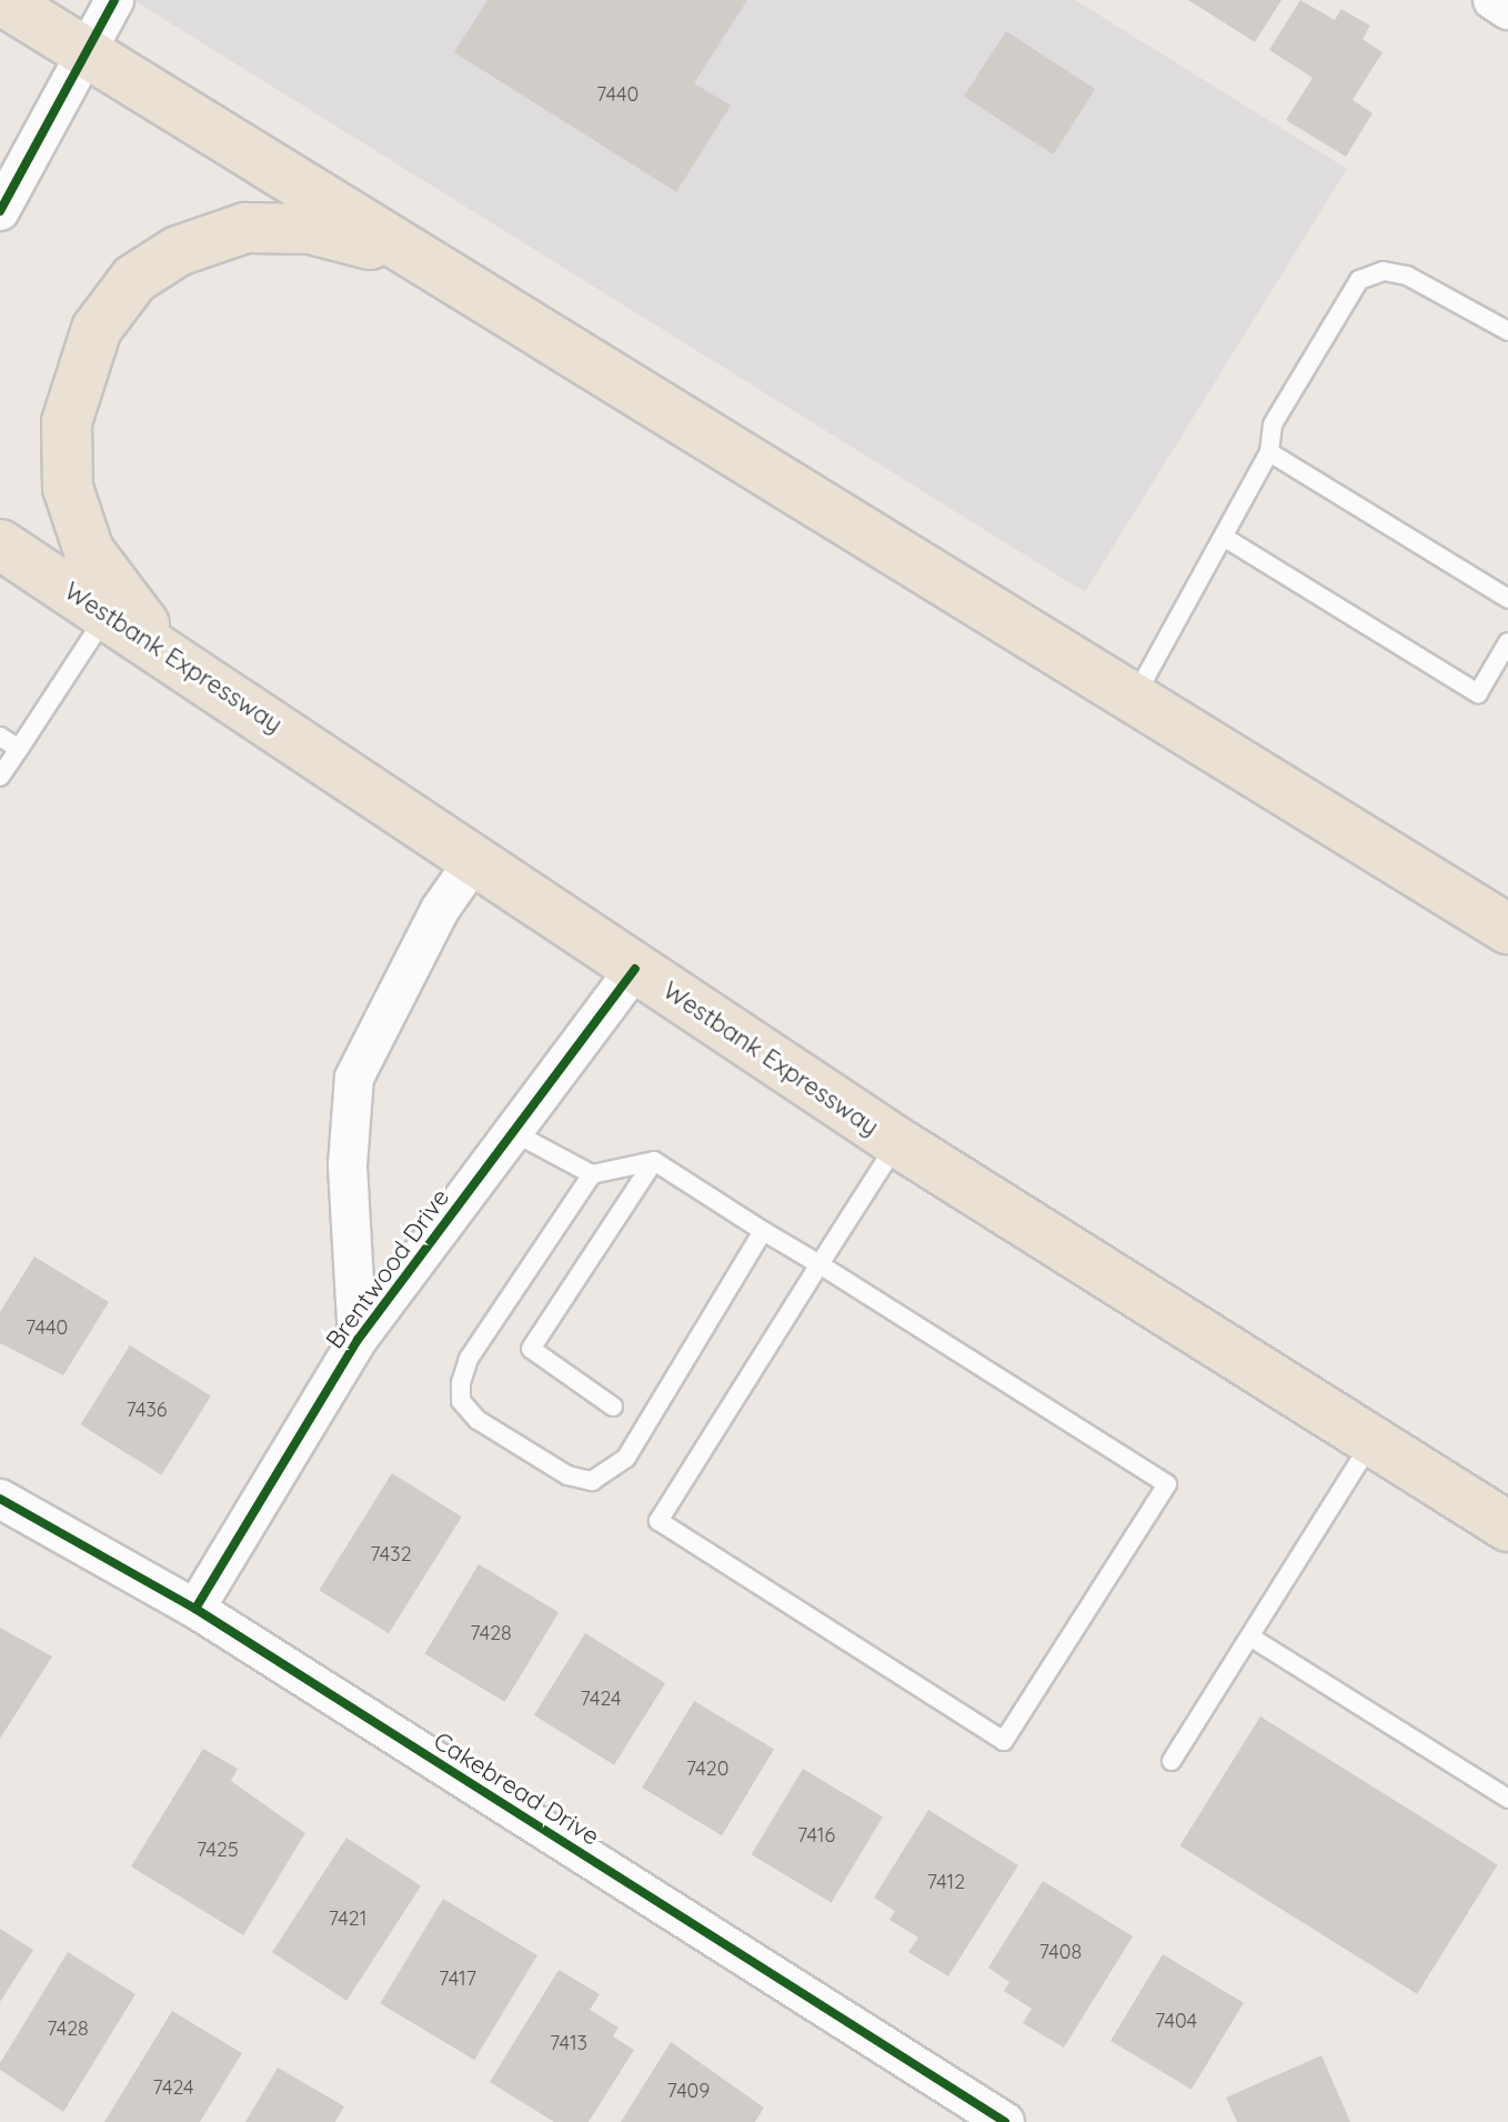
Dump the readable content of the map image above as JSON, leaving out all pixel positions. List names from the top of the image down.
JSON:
{
  "streets": {
    "highway": ["Westbank Expressway"],
    "street": ["Brentwood Drive", "Cakebread Drive"]
  },
  "crossings": [
    ["Westbank Expressway", "Brentwood Drive"],
    ["Brentwood Drive", "Cakebread Drive"]
  ],
  "house_numbers": [
    "7440",
    "7440",
    "7436",
    "7432",
    "7428",
    "7424",
    "7420",
    "7416",
    "7425",
    "7412",
    "7421",
    "7408",
    "7417",
    "7404",
    "7428",
    "7413",
    "7424",
    "7409"
  ]
}
